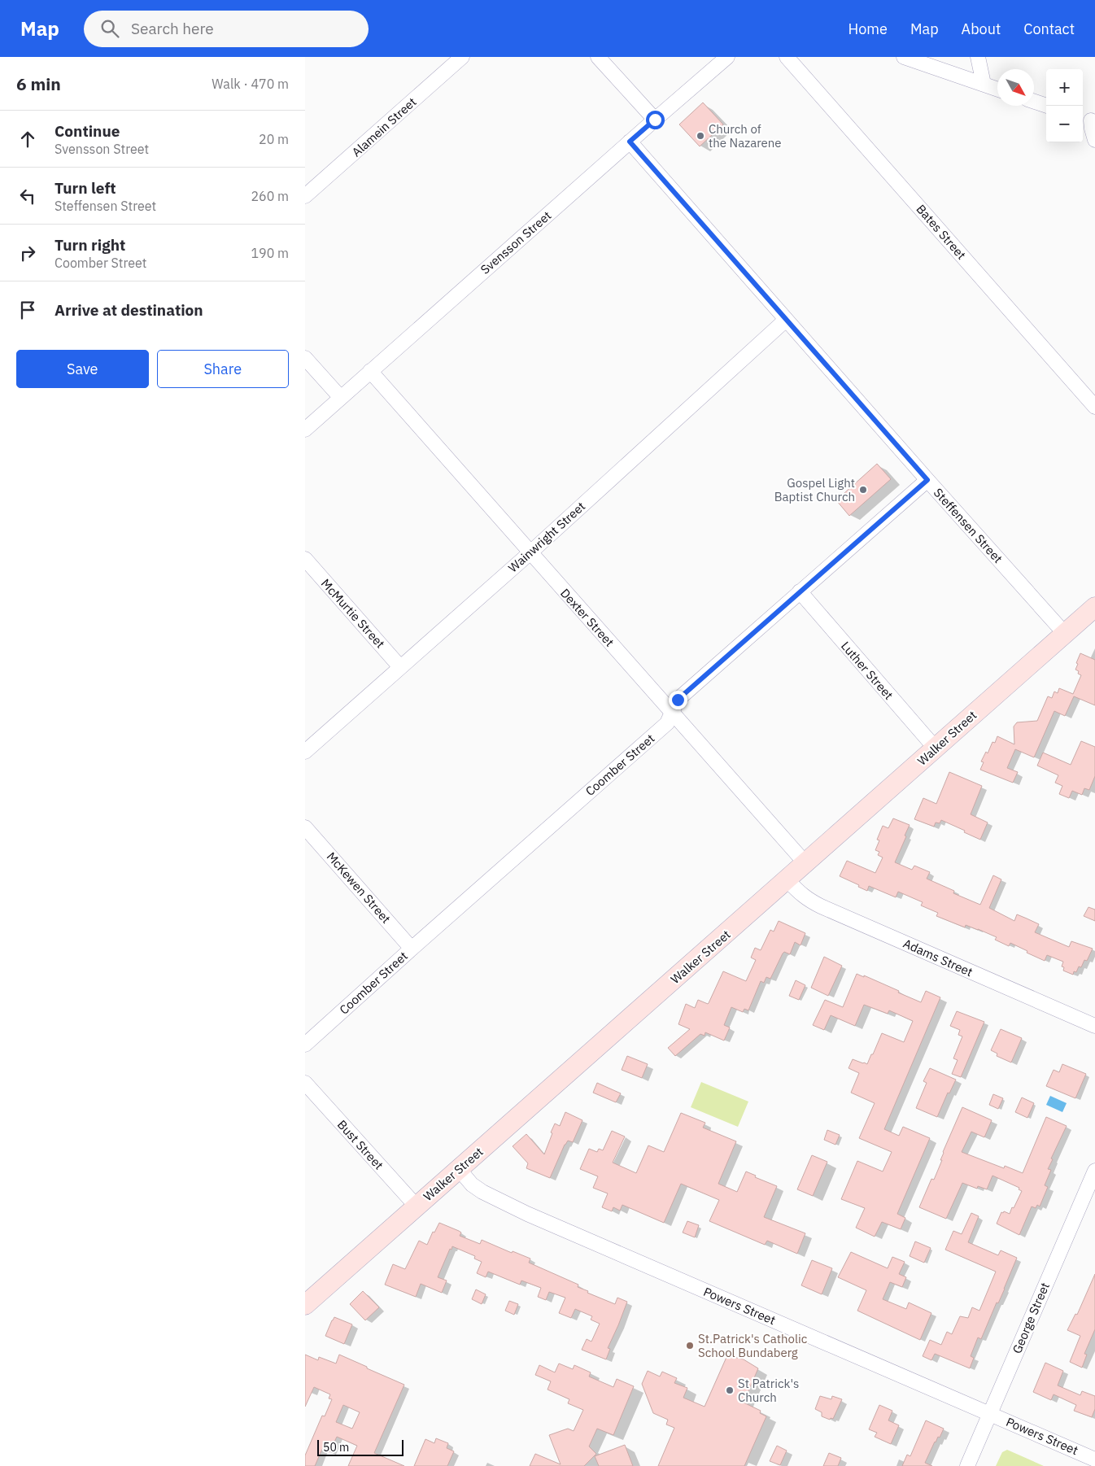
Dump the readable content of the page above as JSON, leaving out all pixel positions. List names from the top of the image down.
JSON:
{
  "streets": {
    "main road": ["Walker Street"],
    "street": [
      "Alamein Street",
      "Bates Street",
      "Svensson Street",
      "Steffensen Street",
      "Wainwright Street",
      "McMurtie Street",
      "Dexter Street",
      "Luther Street",
      "Coomber Street",
      "McKewen Street",
      "Adams Street",
      "Bust Street",
      "Powers Street",
      "George Street"
    ]
  },
  "crossings": [
    ["Svensson Street", "Steffensen Street"],
    ["Svensson Street", "Dexter Street"],
    ["Steffensen Street", "Wainwright Street"],
    ["Steffensen Street", "Walker Street"],
    ["Steffensen Street", "Coomber Street"],
    ["Wainwright Street", "McMurtie Street"],
    ["Wainwright Street", "Dexter Street"],
    ["Dexter Street", "Walker Street"],
    ["Dexter Street", "Coomber Street"],
    ["Luther Street", "Walker Street"],
    ["Luther Street", "Coomber Street"],
    ["Walker Street", "Adams Street"],
    ["Walker Street", "Bust Street"],
    ["Walker Street", "Powers Street"],
    ["Coomber Street", "McKewen Street"],
    ["Powers Street", "George Street"]
  ],
  "places": [
    "Church of the Nazarene",
    "Gospel Light Baptist Church",
    "St.Patrick's Catholic School Bundaberg",
    "St Patrick's Church"
  ],
  "scale_bar": "50 m",
  "north": "bottom right",
  "page": {
    "header": "Map",
    "search": "Search here",
    "nav": [
      "Home",
      "Map",
      "About",
      "Contact"
    ],
    "heading": ["6 min", "Walk · 470 m"],
    "map_buttons": ["+", "−"],
    "list": [
      ["Continue", "Svensson Street", "20 m"],
      ["Turn left", "Steffensen Street", "260 m"],
      ["Turn right", "Coomber Street", "190 m"],
      "Arrive at destination"
    ],
    "buttons": ["Save", "Share"],
    "scale": "50 m"
  }
}
